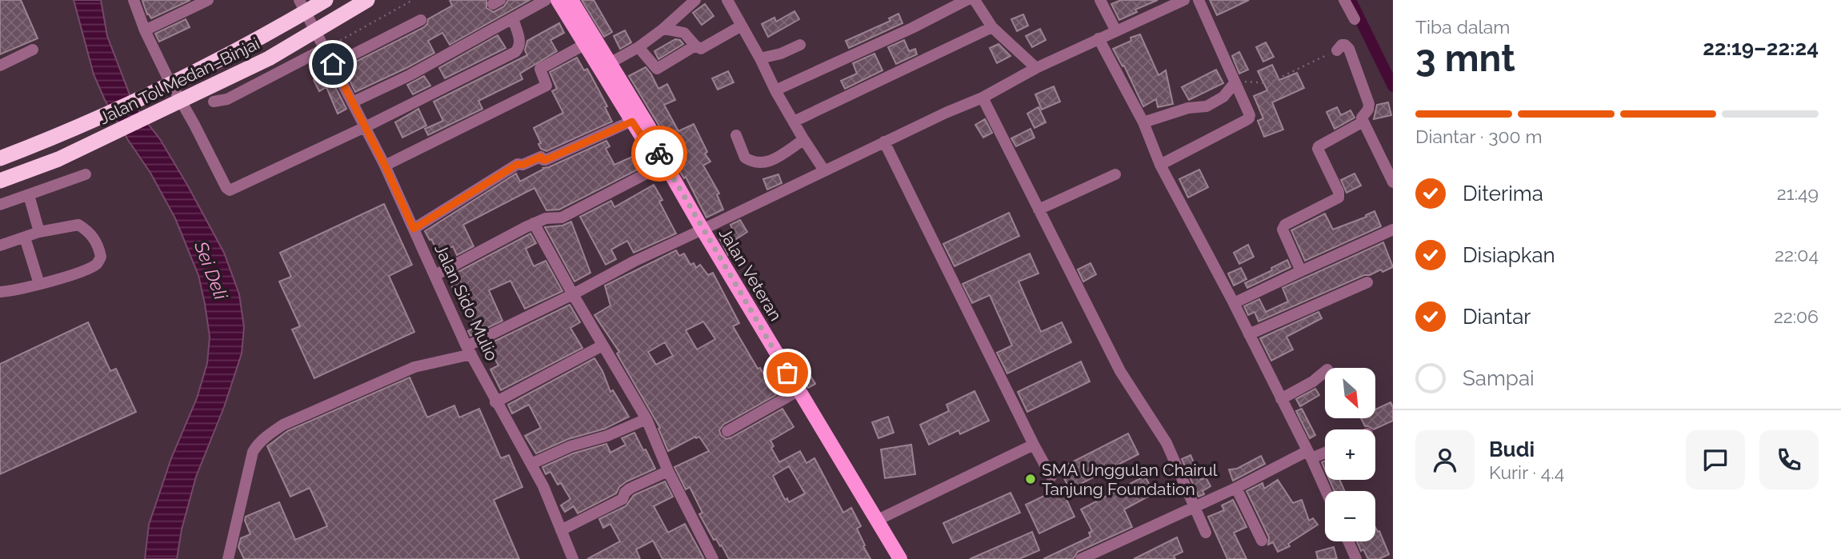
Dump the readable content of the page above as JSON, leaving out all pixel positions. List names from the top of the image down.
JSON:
{
  "streets": {
    "highway": ["Jalan Tol Medan–Binjai"],
    "main road": ["Jalan Veteran"],
    "street": ["Jalan Sido Mulio"]
  },
  "water": ["Sei Deli"],
  "places": ["SMA Unggulan Chairul Tanjung Foundation"],
  "north": "bottom right",
  "page": {
    "heading": ["3 mnt", "Tiba dalam", "22:19–22:24"],
    "panel": ["Budi", "Kurir · 4.4"],
    "bar": "Diantar · 300 m",
    "list": [
      ["Diterima", "21:49"],
      ["Disiapkan", "22:04"],
      ["Diantar", "22:06"],
      "Sampai"
    ],
    "map_buttons": ["+", "−"]
  }
}
